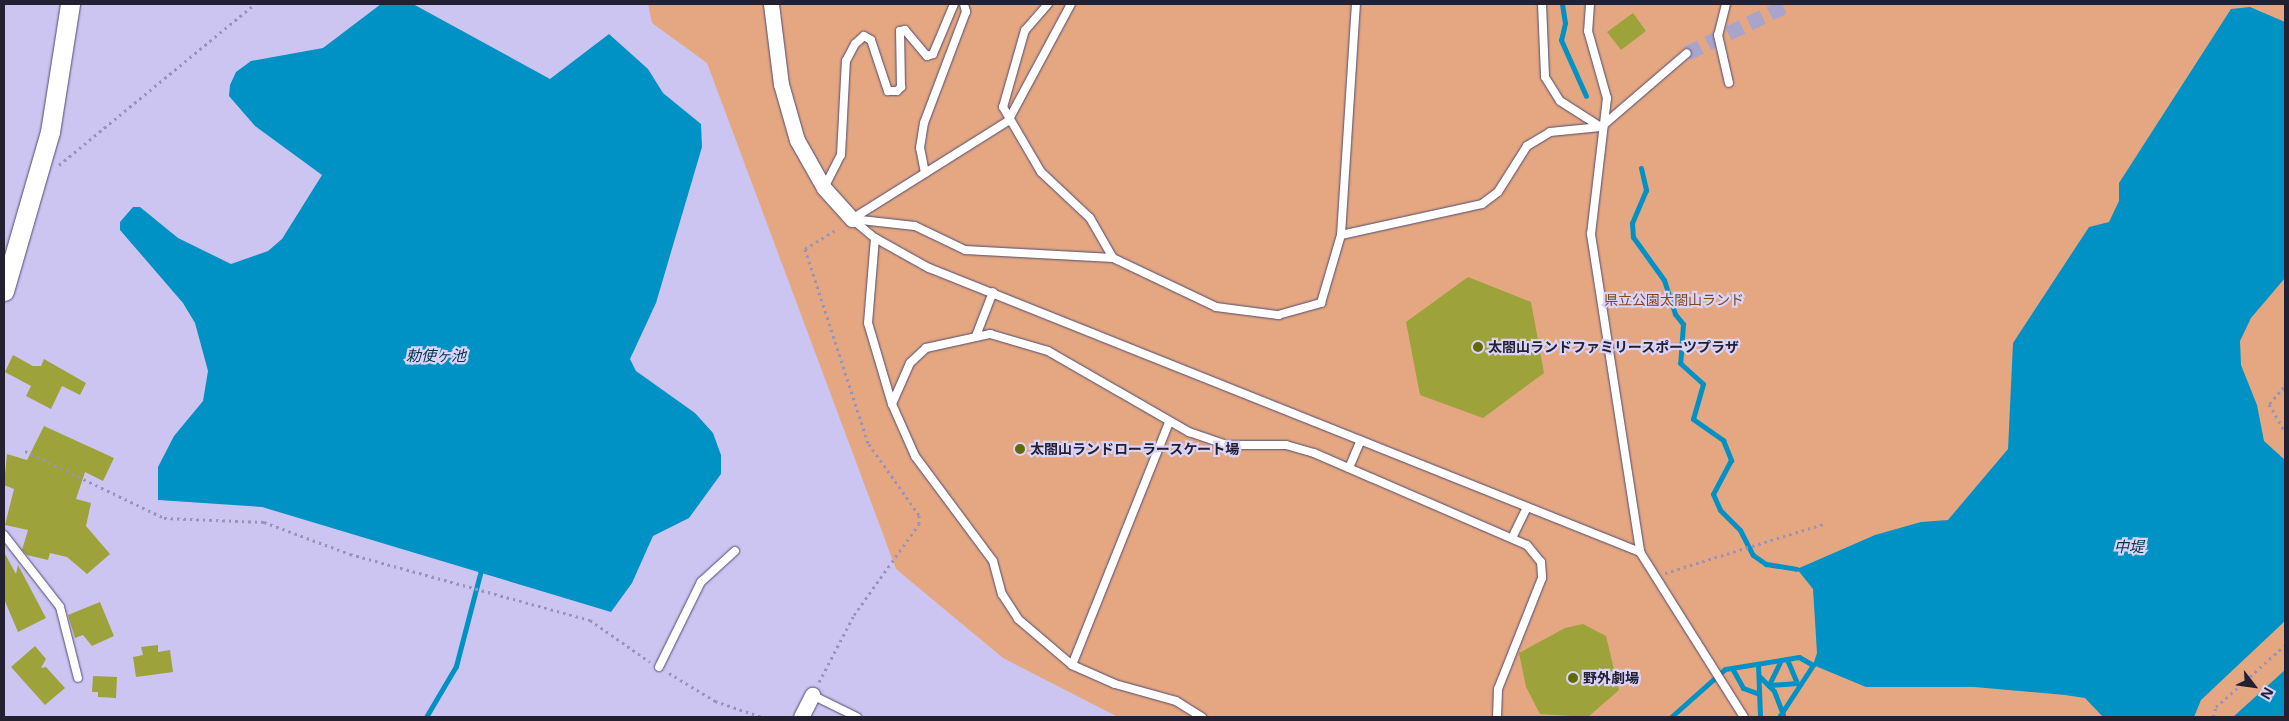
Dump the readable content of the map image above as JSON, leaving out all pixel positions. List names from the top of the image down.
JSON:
{
  "water": ["勅使ヶ池", "中堤"],
  "parks": ["県立公園太閤山ランド"],
  "places": ["太閤山ランドファミリースポーツプラザ", "太閤山ランドローラースケート場", "野外劇場"],
  "north": "bottom right"
}
